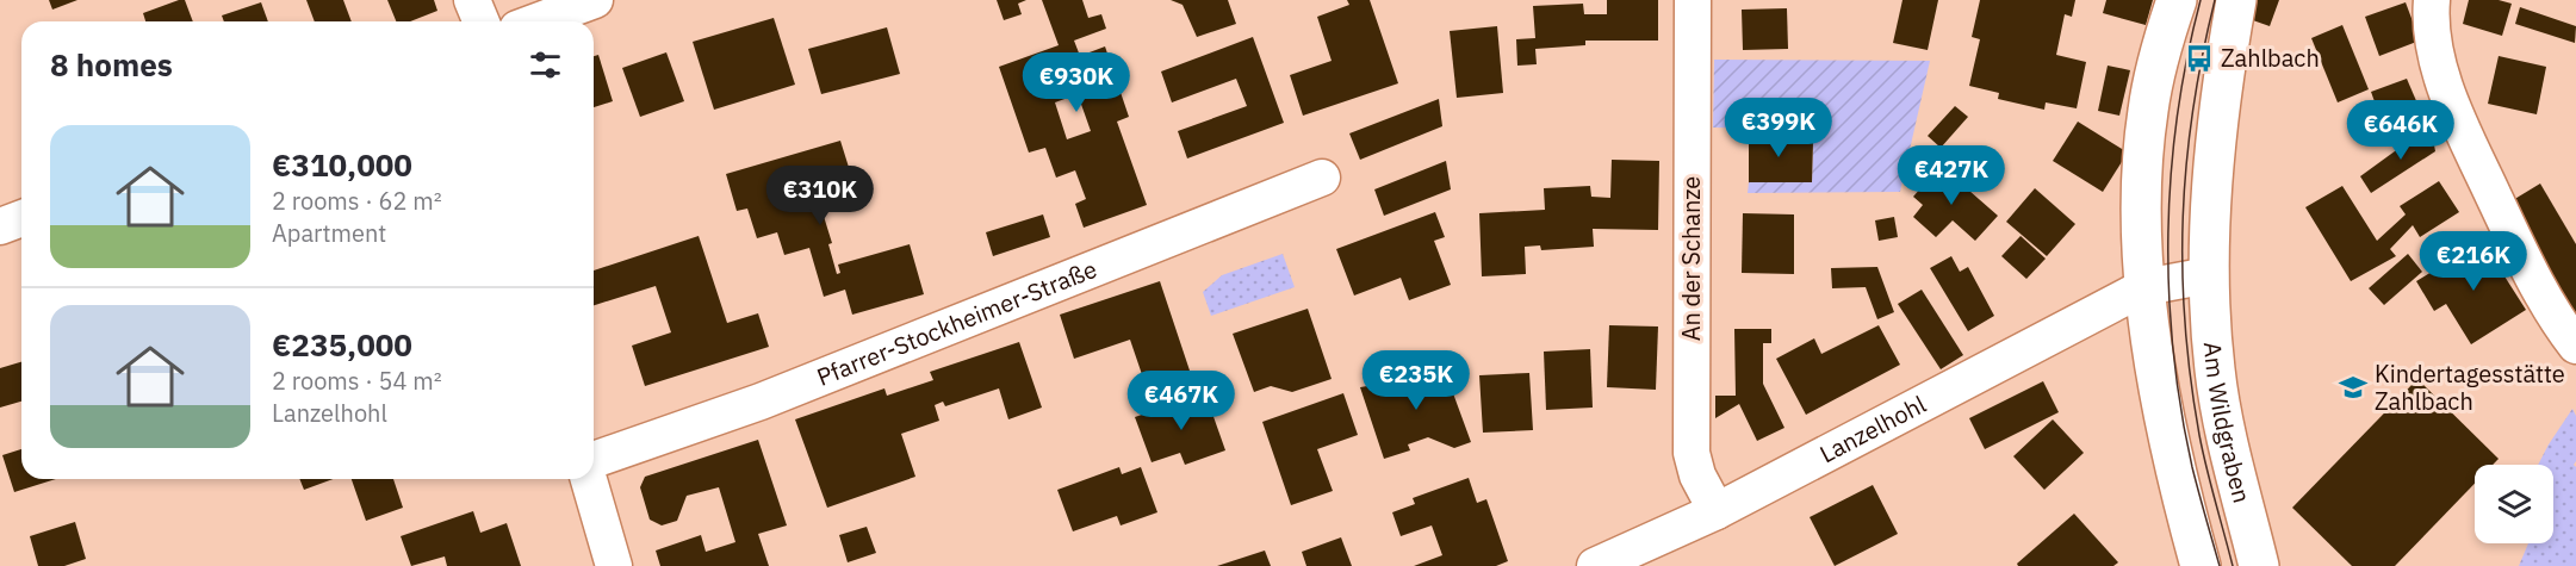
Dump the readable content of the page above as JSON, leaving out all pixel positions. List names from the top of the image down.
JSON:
{
  "streets": {
    "street": [
      "An der Schanze",
      "Pfarrer-Stockheimer-Straße",
      "Am Wildgraben",
      "Lanzelhohl"
    ]
  },
  "crossings": [
    ["An der Schanze", "Lanzelhohl"]
  ],
  "places": {
    "bus stop": ["Zahlbach"],
    "school or university": ["Kindertagesstätte Zahlbach"]
  },
  "page": {
    "heading": "8 homes",
    "price": [
      "€930K",
      "€399K",
      "€646K",
      "€427K",
      "€310K",
      "€216K",
      "€235K",
      "€467K"
    ],
    "list": [
      {
        "name": "€310,000",
        "note": "2 rooms · 62 m² · Apartment"
      },
      {
        "name": "€235,000",
        "note": "2 rooms · 54 m² · Lanzelhohl"
      }
    ]
  }
}
